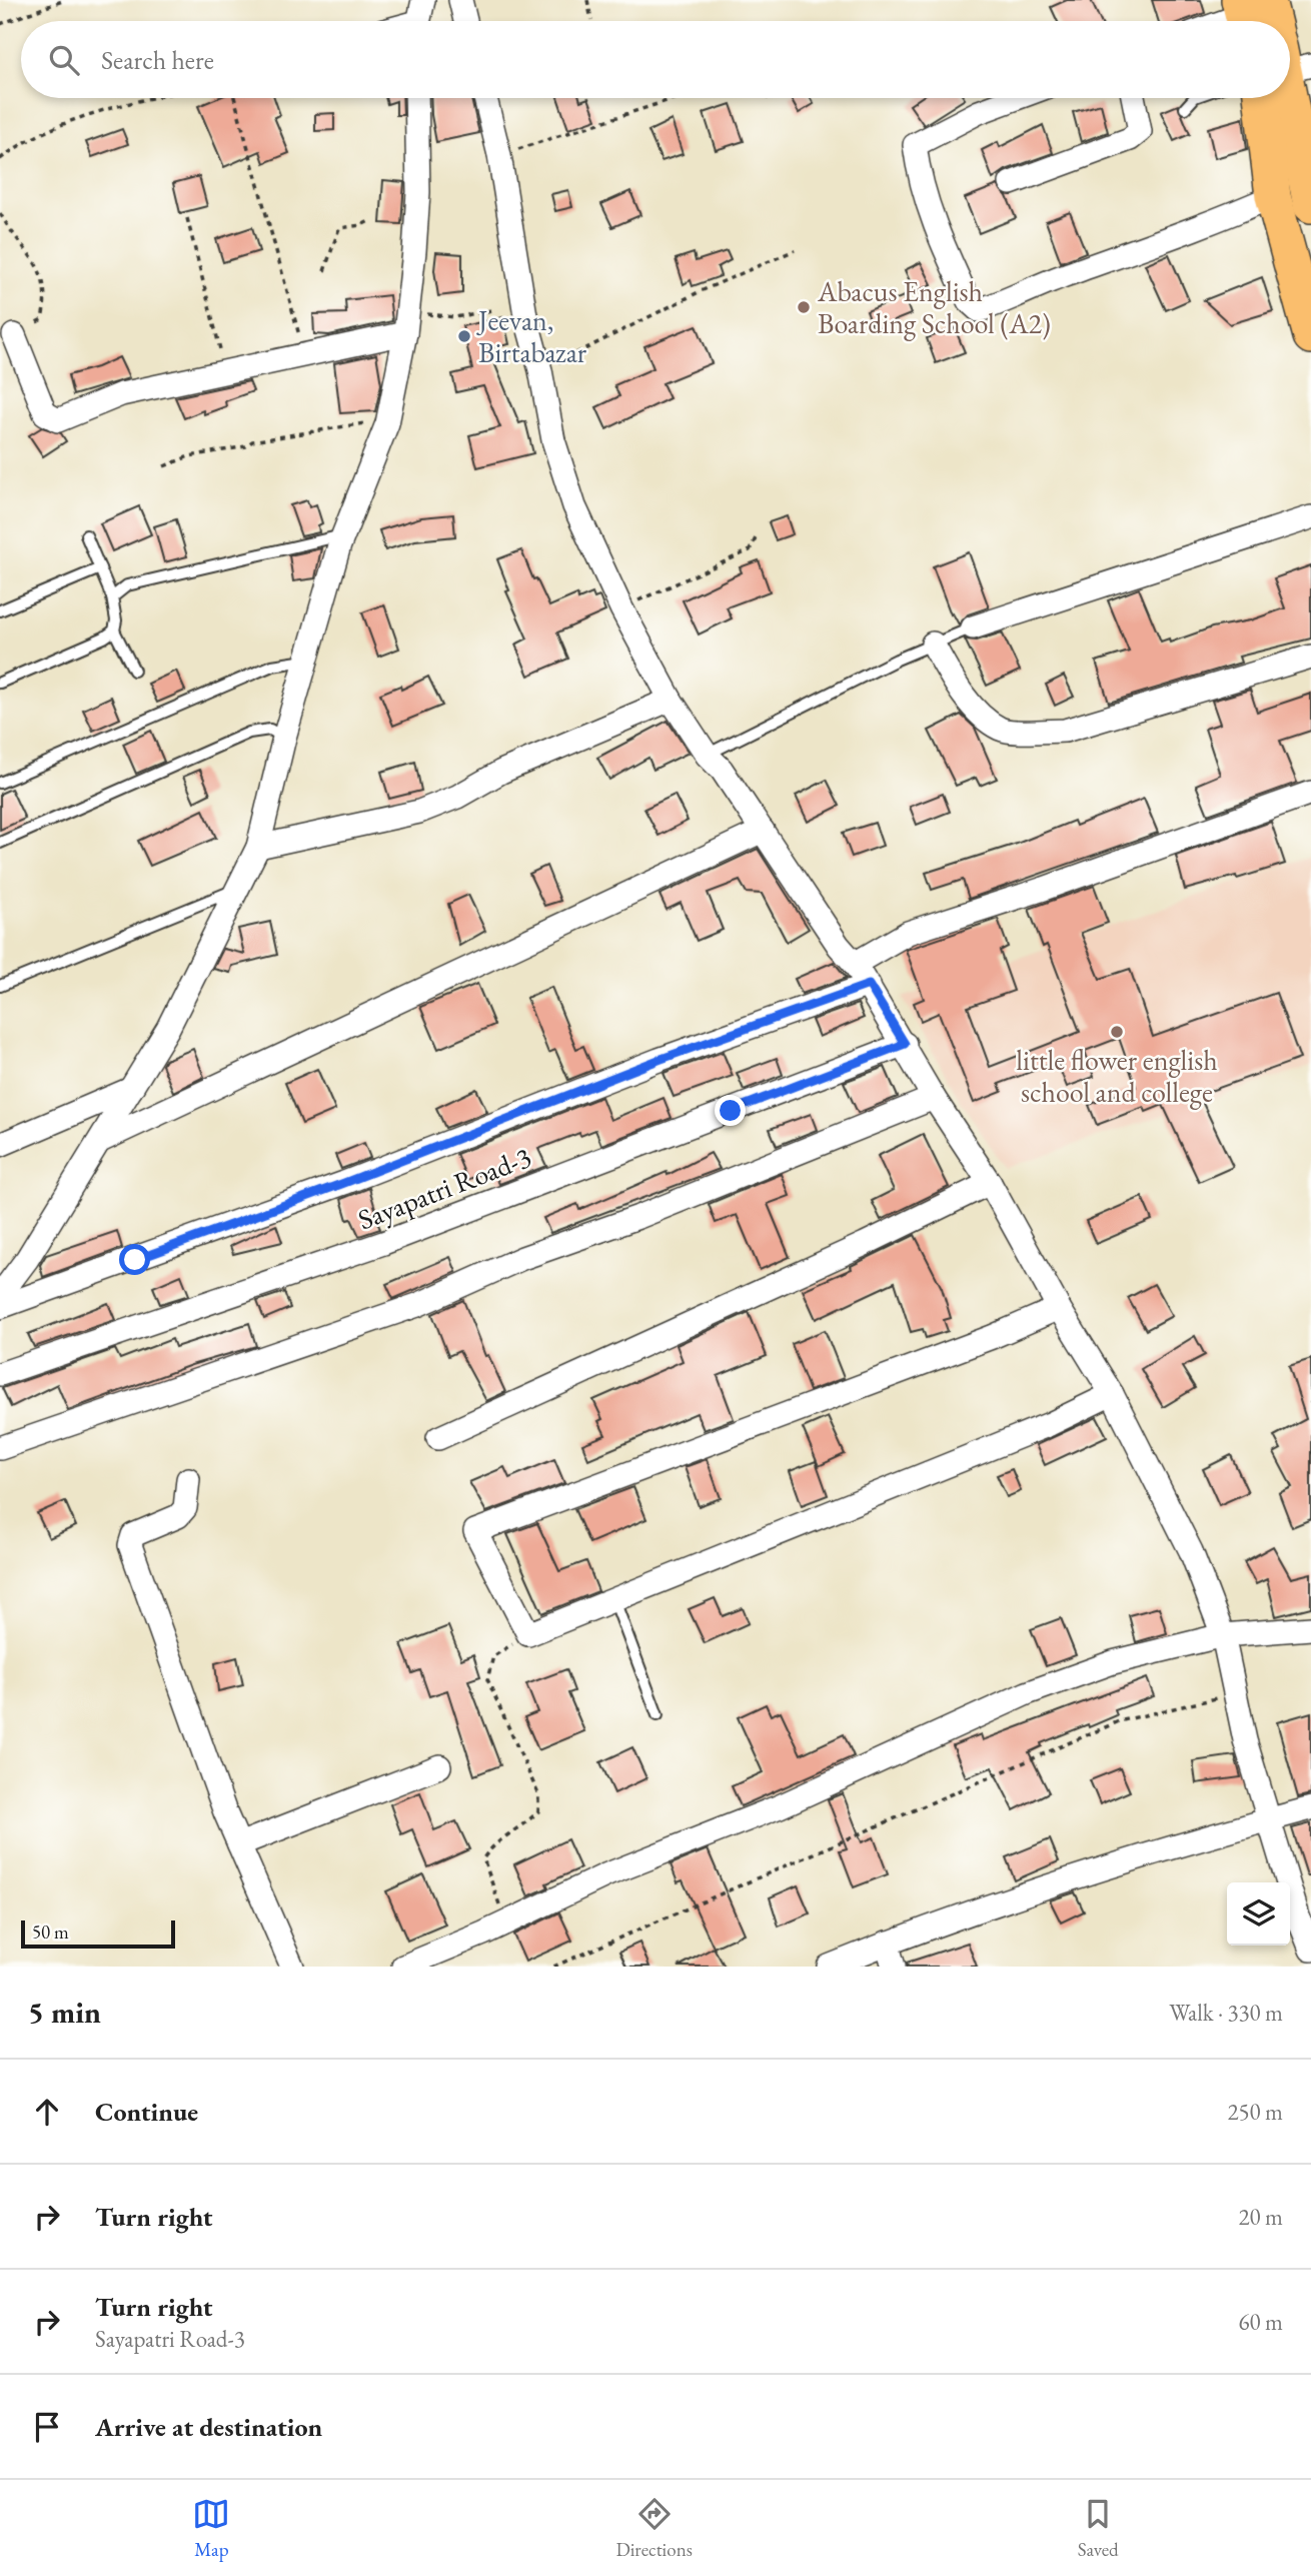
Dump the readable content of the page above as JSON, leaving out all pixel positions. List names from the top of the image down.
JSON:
{
  "streets": {
    "street": ["Sayapatri Road-3"]
  },
  "places": ["Abacus English Boarding School (A2)", "Jeevan, Birtabazar", "little flower english school and college"],
  "scale_bar": "50 m",
  "page": {
    "search": "Search here",
    "scale": "50 m",
    "heading": ["5 min", "Walk · 330 m"],
    "list": [
      ["Continue", "250 m"],
      ["Turn right", "20 m"],
      ["Turn right", "Sayapatri Road-3", "60 m"],
      "Arrive at destination"
    ],
    "nav": ["Map", "Directions", "Saved"]
  }
}
